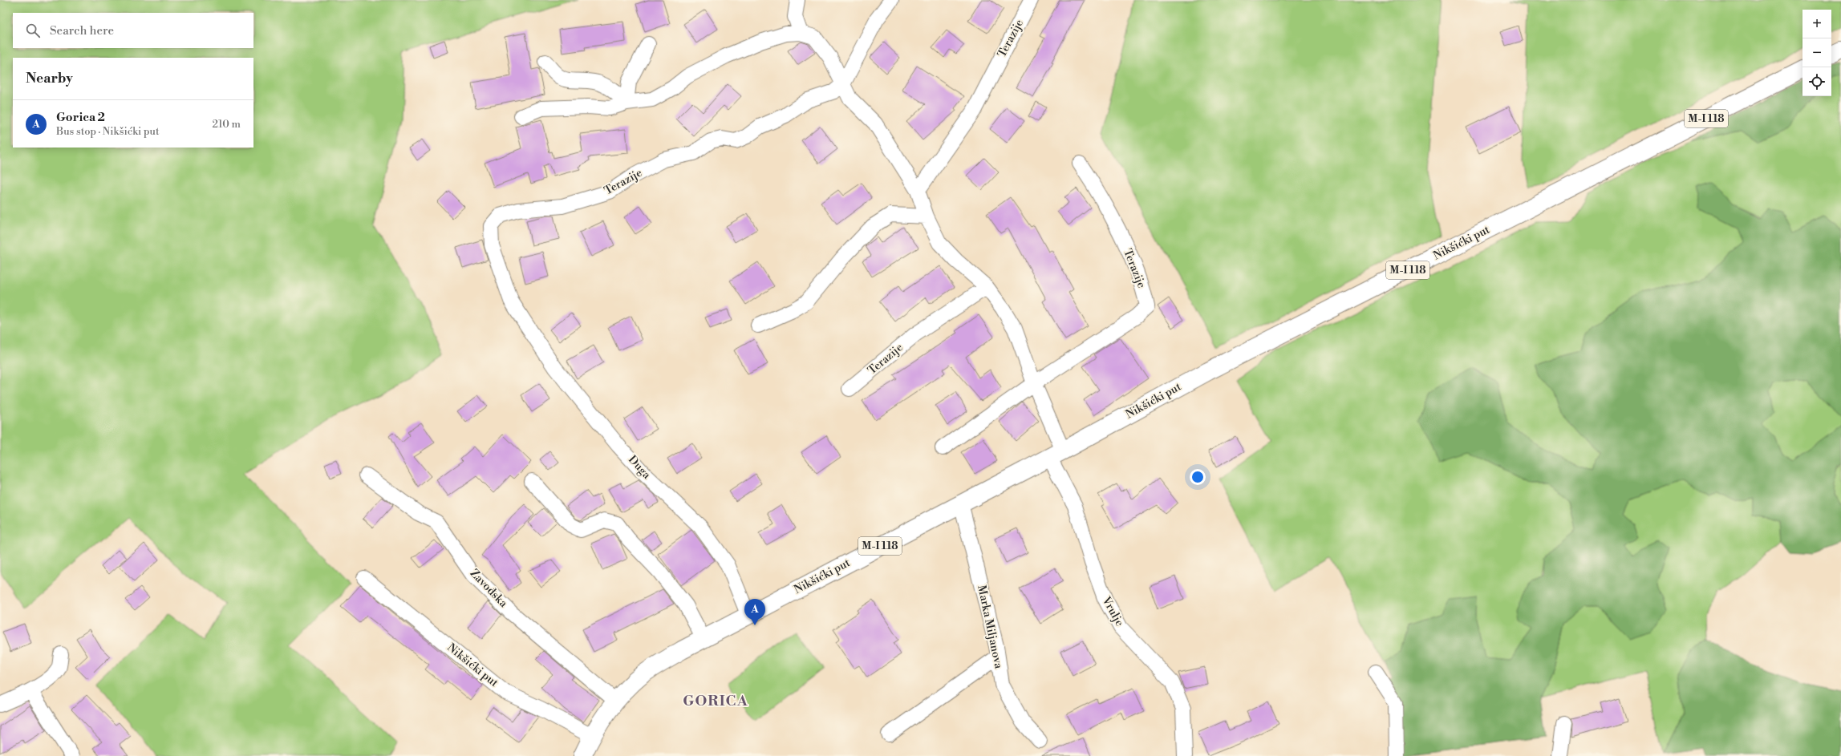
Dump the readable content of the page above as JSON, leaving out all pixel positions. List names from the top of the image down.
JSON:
{
  "streets": {
    "main road": ["M-I 118", "Nikšićki put"],
    "street": [
      "Terazije",
      "Duga",
      "Zavođska",
      "Vrulje",
      "Marka Miljanova"
    ]
  },
  "crossings": [
    ["Terazije", "Duga"],
    ["Nikšićki put", "Duga"],
    ["Nikšićki put", "Zavođska"],
    ["Nikšićki put", "Vrulje"],
    ["Nikšićki put", "Marka Miljanova"]
  ],
  "districts": ["GORICA"],
  "page": {
    "map_buttons": ["+", "−"],
    "search": "Search here",
    "heading": "Nearby",
    "list": [
      {
        "mark": "A",
        "name": "Gorica 2",
        "note": "Bus stop · Nikšićki put",
        "value": "210 m"
      }
    ],
    "pins": "A"
  }
}
